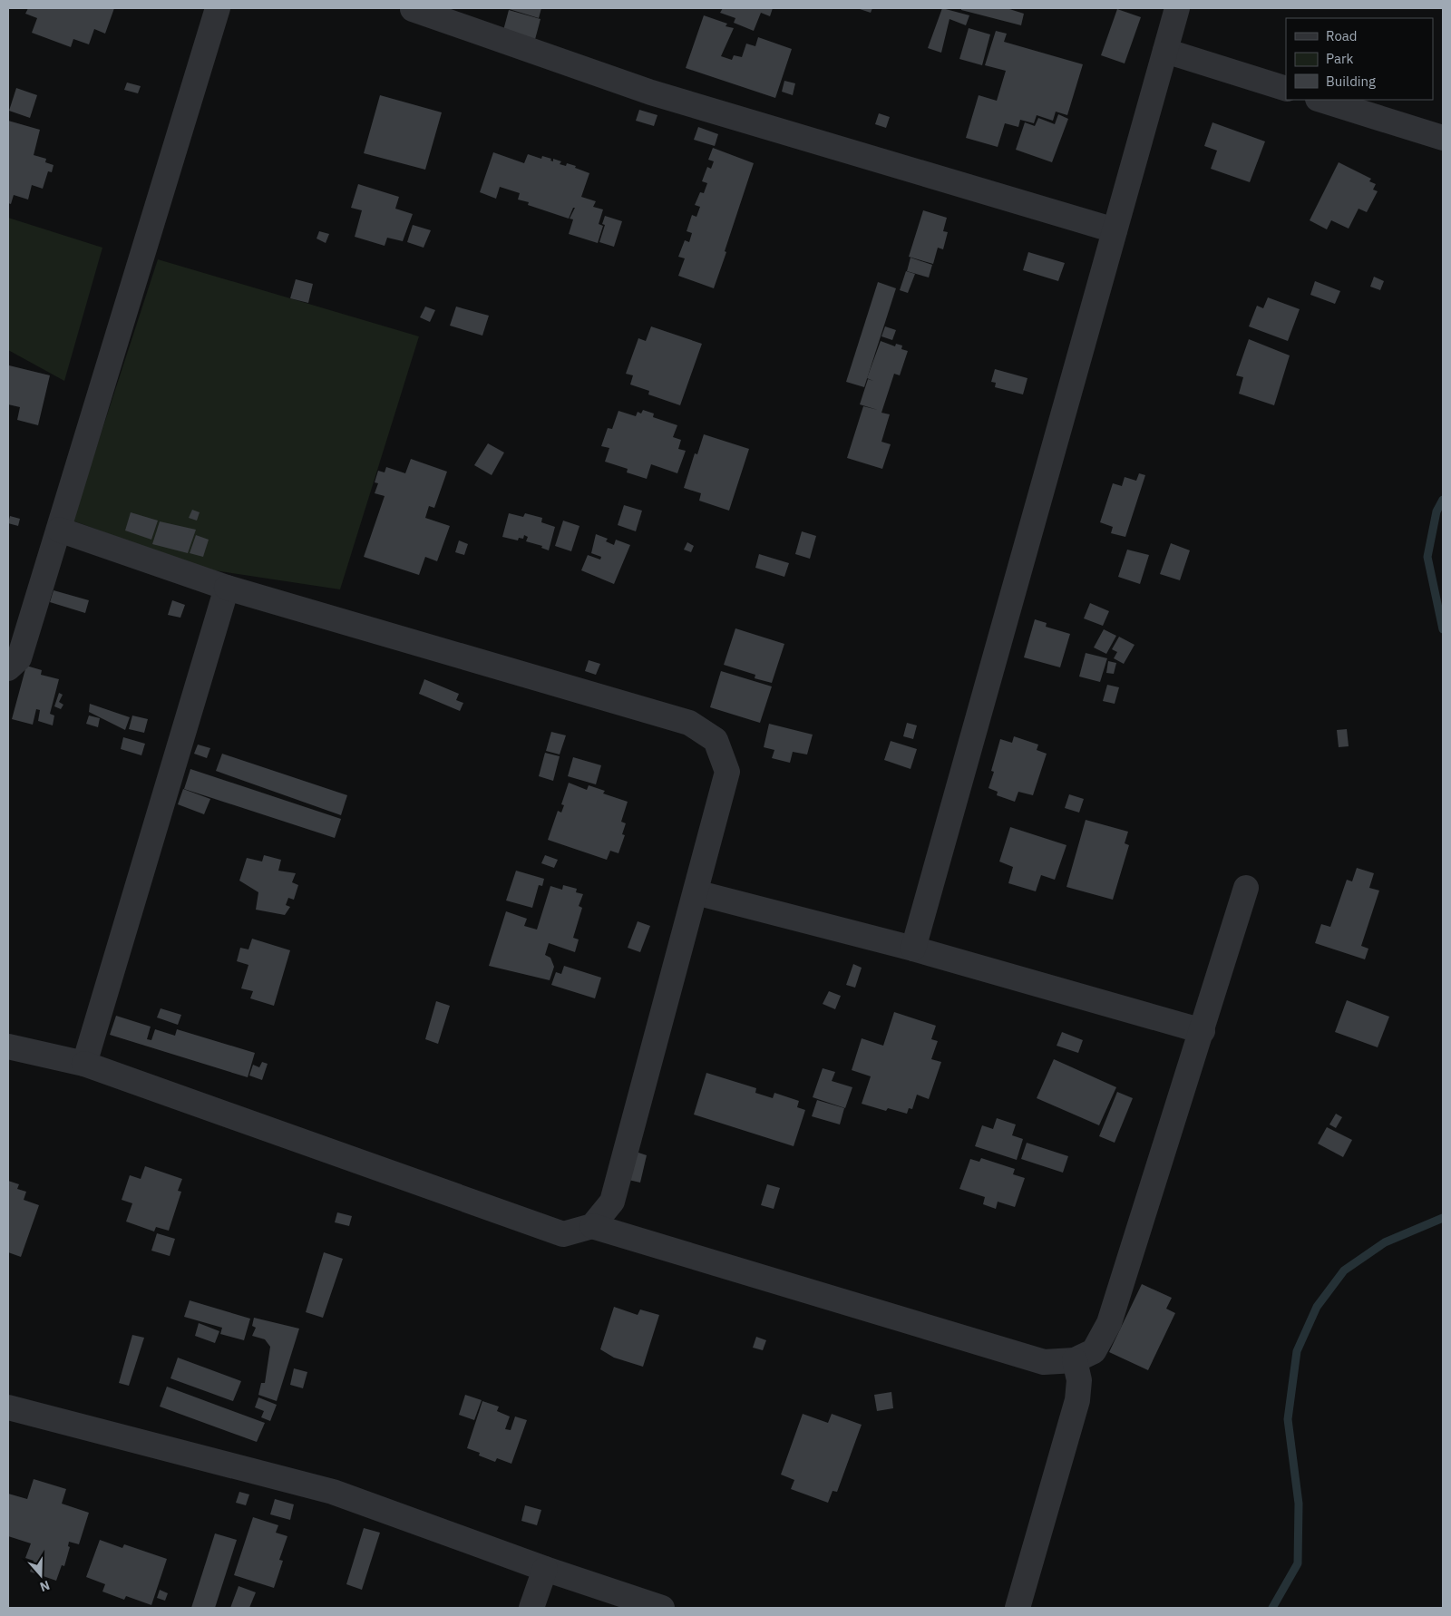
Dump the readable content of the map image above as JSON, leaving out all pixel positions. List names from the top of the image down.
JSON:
{
  "legend": ["Road", "Park", "Building"],
  "north": "bottom"
}
